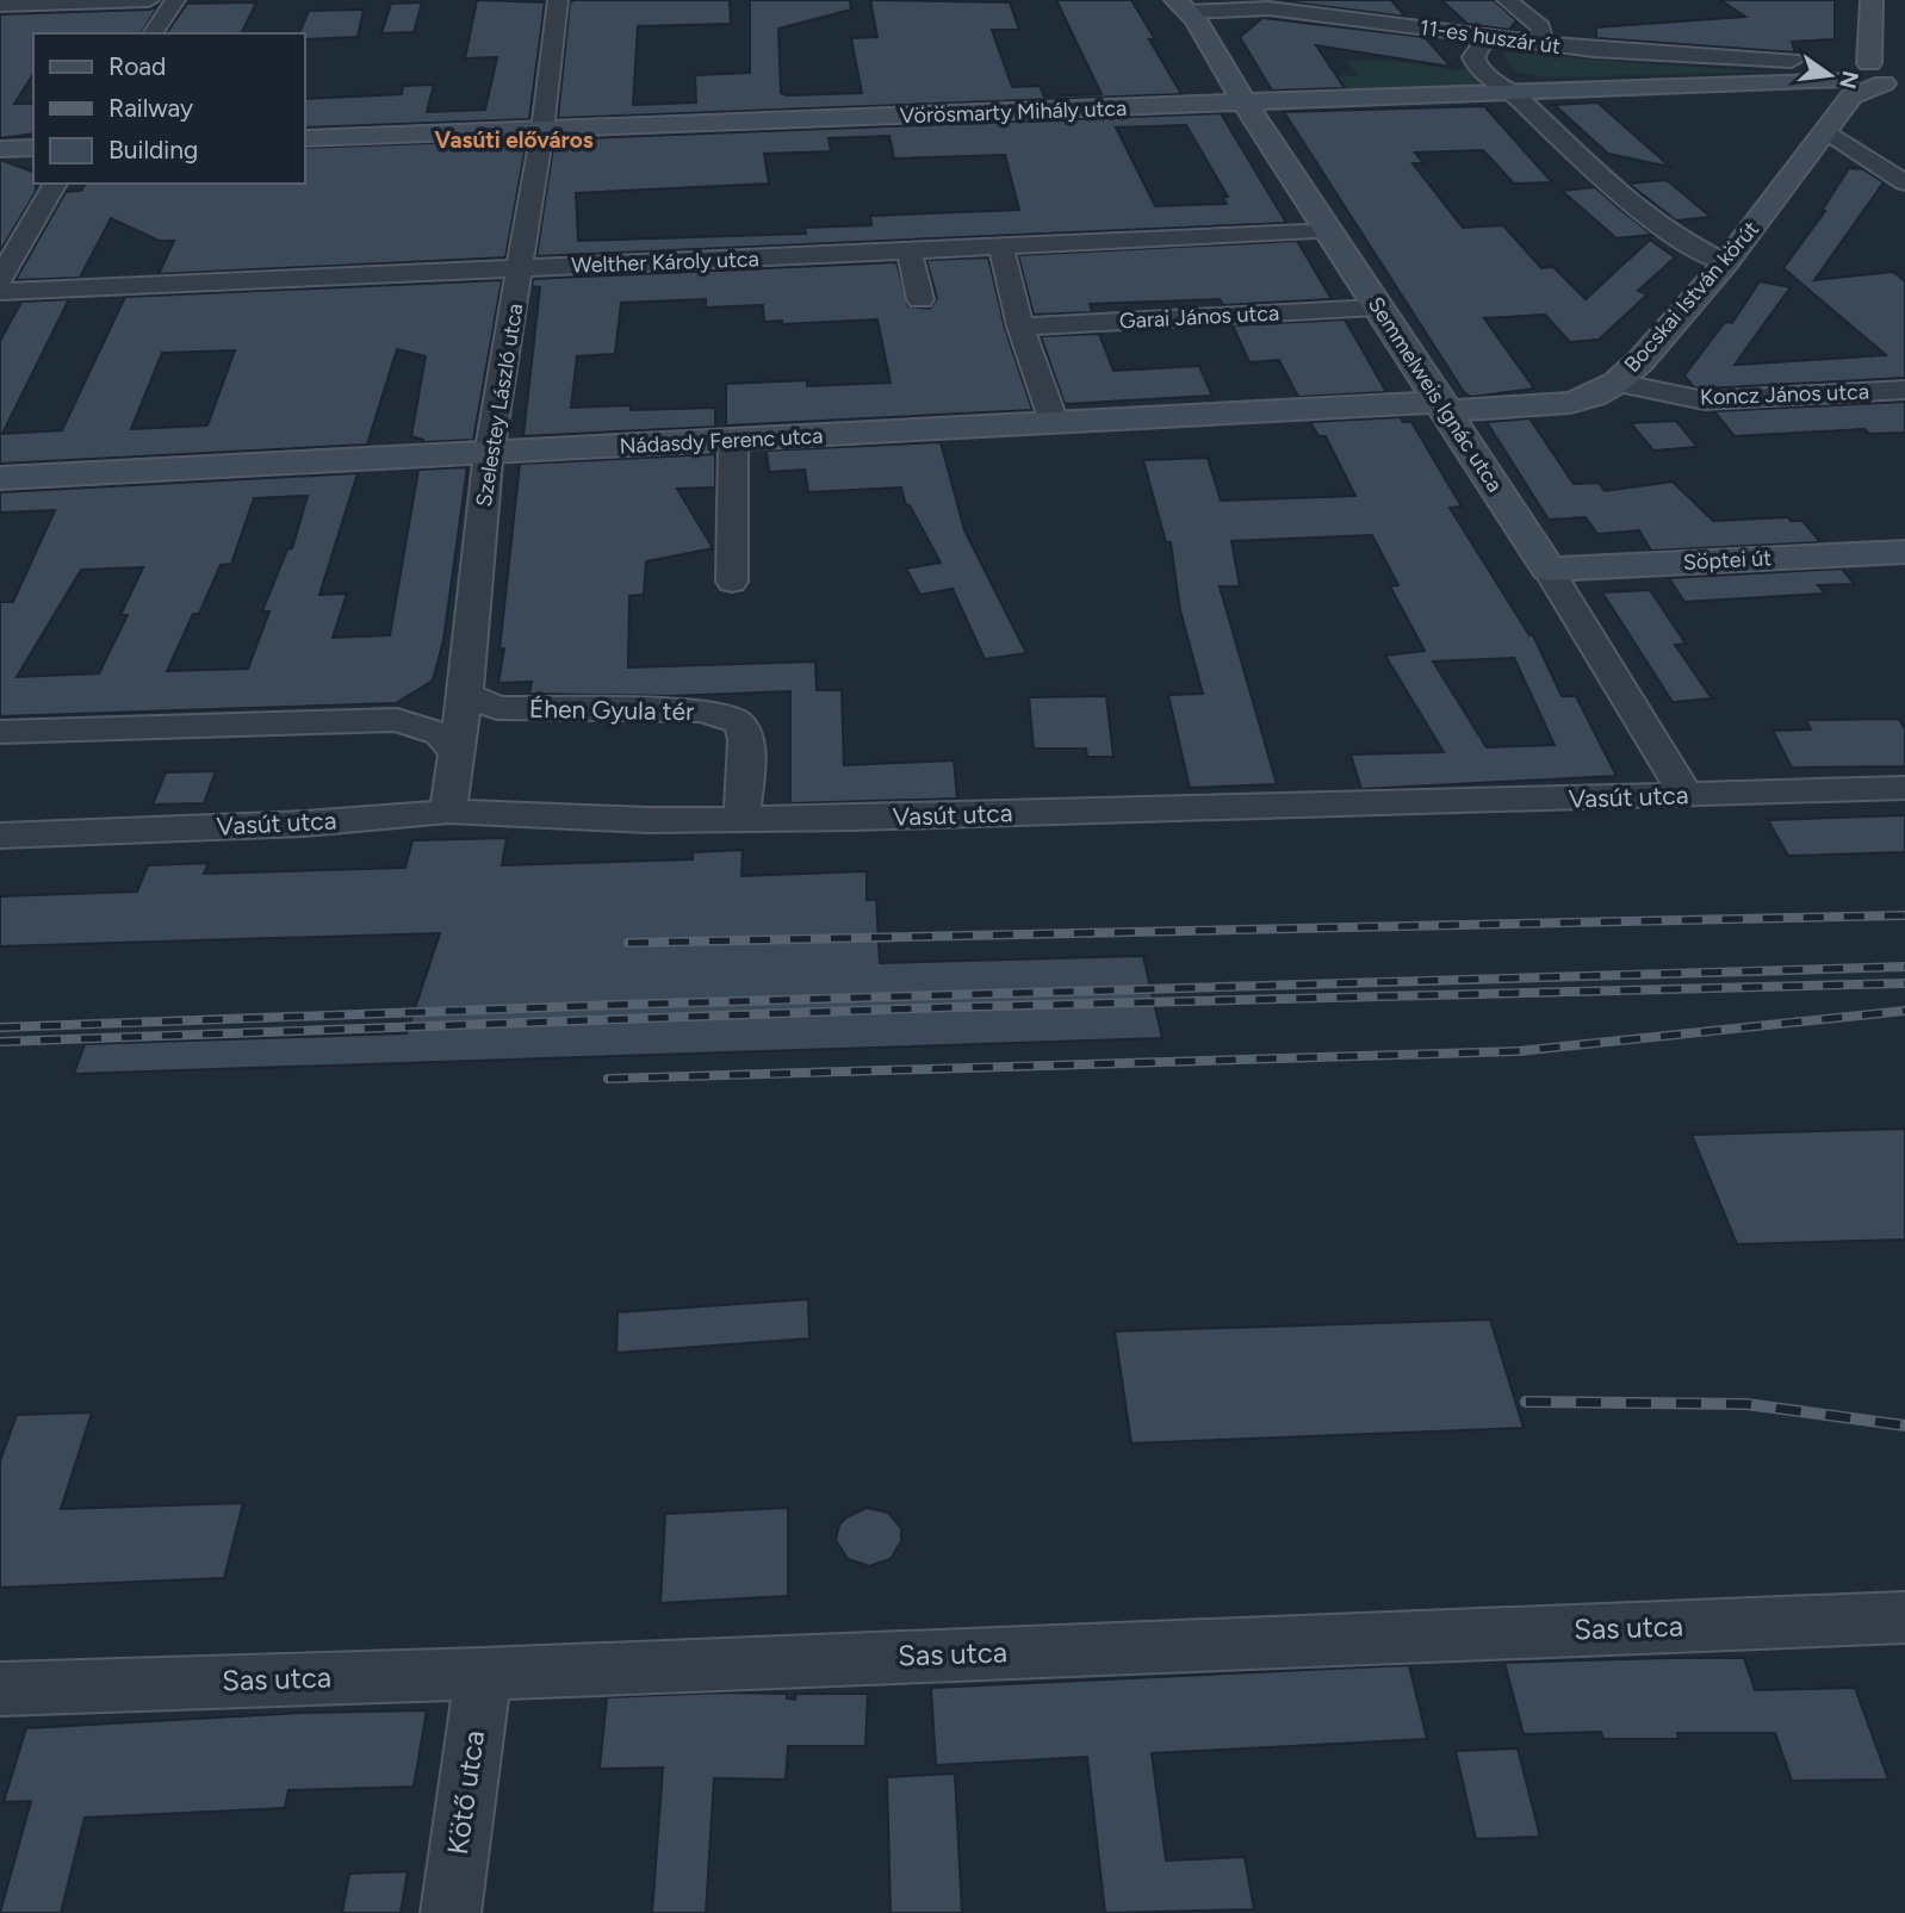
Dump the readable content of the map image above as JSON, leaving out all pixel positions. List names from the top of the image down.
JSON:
{
  "streets": {
    "street": [
      "11-es huszár út",
      "Vörösmarty Mihály utca",
      "Welther Károly utca",
      "Bocskai István körút",
      "Garai János utca",
      "Semmelweis Ignác utca",
      "Koncz János utca",
      "Szelestey László utca",
      "Nádasdy Ferenc utca",
      "Söptei út",
      "Éhen Gyula tér",
      "Vasút utca",
      "Sas utca",
      "Kötő utca"
    ]
  },
  "crossings": [
    ["11-es huszár út", "Semmelweis Ignác utca"],
    ["Vörösmarty Mihály utca", "Semmelweis Ignác utca"],
    ["Vörösmarty Mihály utca", "Szelestey László utca"],
    ["Welther Károly utca", "Semmelweis Ignác utca"],
    ["Welther Károly utca", "Szelestey László utca"],
    ["Bocskai István körút", "Semmelweis Ignác utca"],
    ["Bocskai István körút", "Koncz János utca"],
    ["Bocskai István körút", "Nádasdy Ferenc utca"],
    ["Garai János utca", "Semmelweis Ignác utca"],
    ["Semmelweis Ignác utca", "Nádasdy Ferenc utca"],
    ["Semmelweis Ignác utca", "Söptei út"],
    ["Semmelweis Ignác utca", "Vasút utca"],
    ["Szelestey László utca", "Nádasdy Ferenc utca"],
    ["Szelestey László utca", "Éhen Gyula tér"],
    ["Szelestey László utca", "Vasút utca"],
    ["Éhen Gyula tér", "Vasút utca"],
    ["Sas utca", "Kötő utca"]
  ],
  "districts": ["Vasúti előváros"],
  "legend": ["Road", "Railway", "Building"],
  "north": "right"
}
